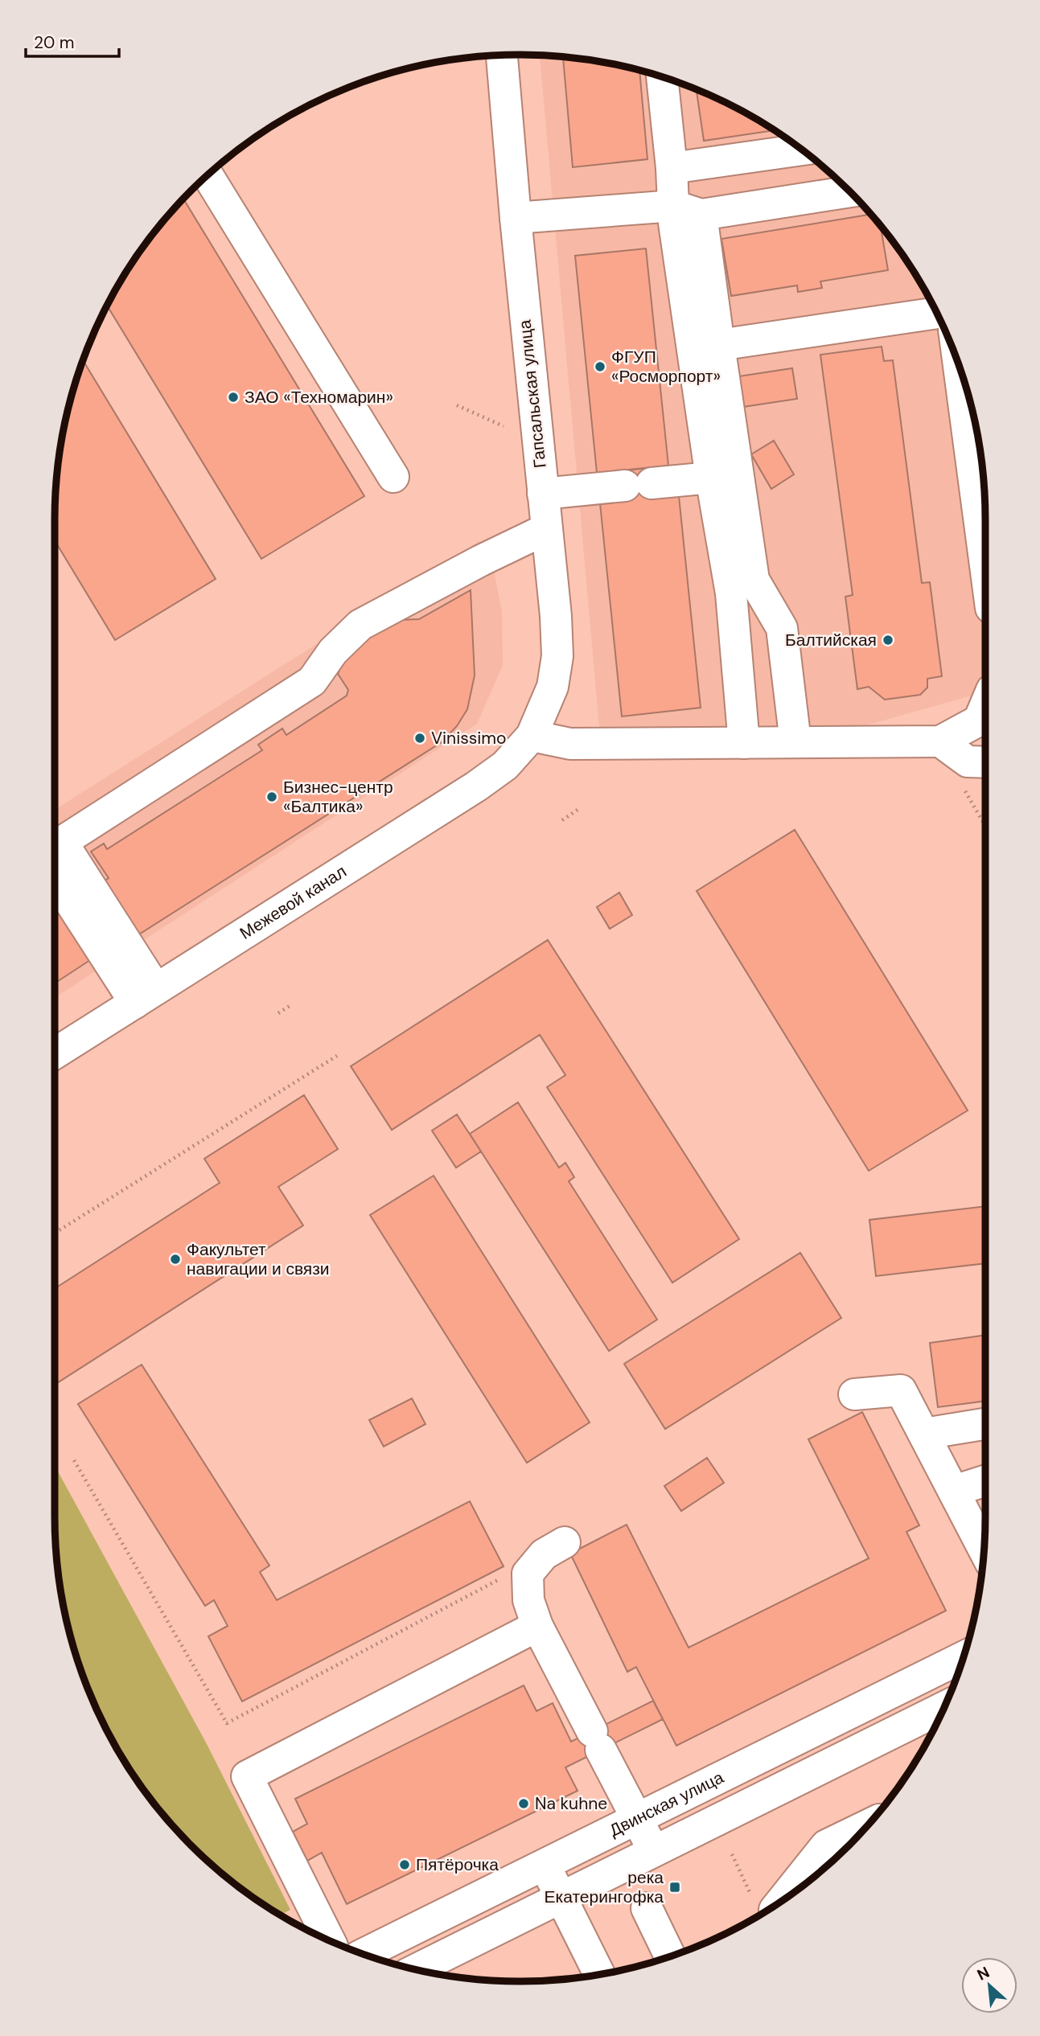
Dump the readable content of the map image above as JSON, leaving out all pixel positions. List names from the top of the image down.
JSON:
{
  "streets": {
    "street": ["Гапсальская улица", "Межевой канал", "Двинская улица"]
  },
  "crossings": [
    ["Гапсальская улица", "Межевой канал"]
  ],
  "places": {
    "other": [
      "ФГУП «Росморпорт»",
      "ЗАО «Техномарин»",
      "Балтийская",
      "Vinissimo",
      "Бизнес-центр «Балтика»",
      "Факультет навигации и связи",
      "Na kuhne",
      "Пятёрочка"
    ],
    "transit": ["река Екатерингофка"]
  },
  "scale_bar": "20 m",
  "north": "top left"
}
